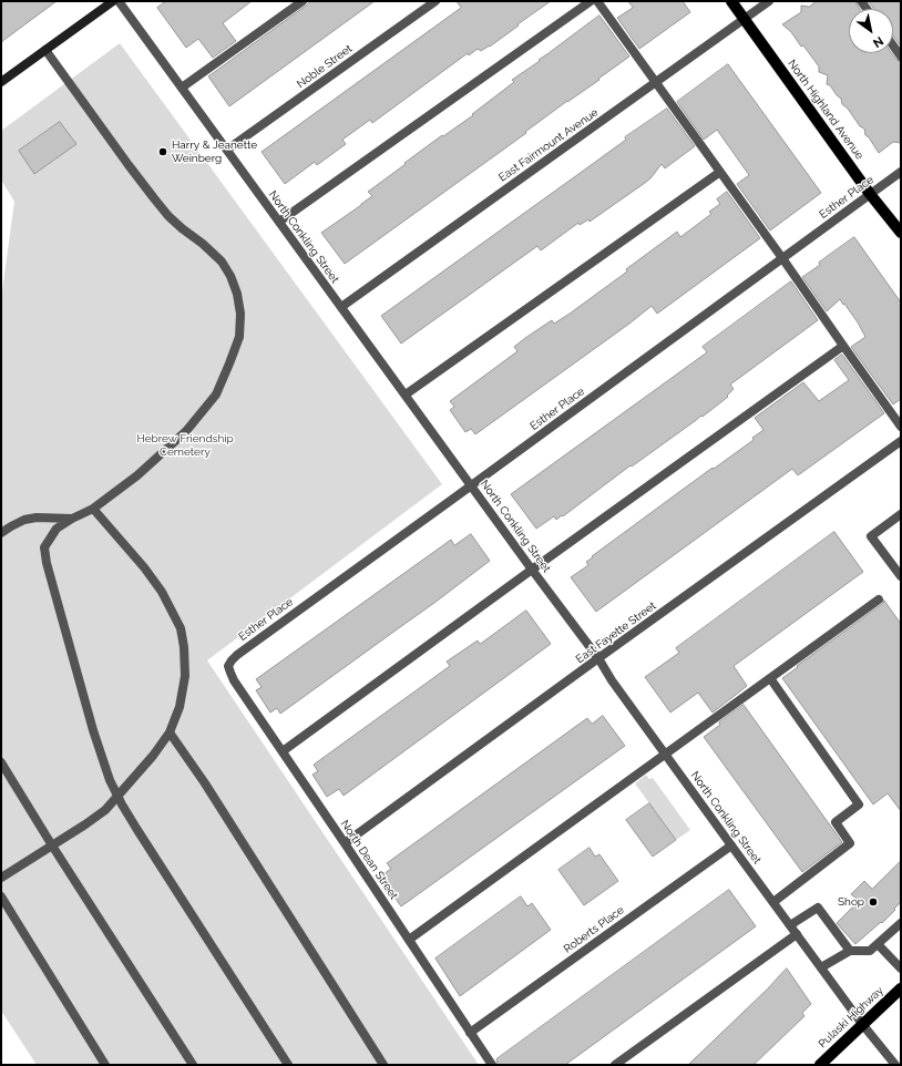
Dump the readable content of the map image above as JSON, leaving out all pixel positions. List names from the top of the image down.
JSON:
{
  "streets": {
    "main road": ["North Highland Avenue", "Pulaski Highway"],
    "street": [
      "Noble Street",
      "East Fairmount Avenue",
      "Esther Place",
      "North Conkling Street",
      "East Fayette Street",
      "North Dean Street",
      "Roberts Place"
    ]
  },
  "crossings": [
    ["Noble Street", "North Conkling Street"],
    ["North Highland Avenue", "East Fairmount Avenue"],
    ["North Highland Avenue", "Esther Place"],
    ["East Fairmount Avenue", "North Conkling Street"],
    ["Esther Place", "North Conkling Street"],
    ["Esther Place", "North Dean Street"],
    ["North Conkling Street", "East Fayette Street"],
    ["North Conkling Street", "Roberts Place"],
    ["North Conkling Street", "Pulaski Highway"],
    ["East Fayette Street", "North Dean Street"],
    ["North Dean Street", "Roberts Place"]
  ],
  "parks": ["Hebrew Friendship Cemetery"],
  "places": ["Harry & Jeanette Weinberg", "Shop"],
  "north": "bottom right"
}
